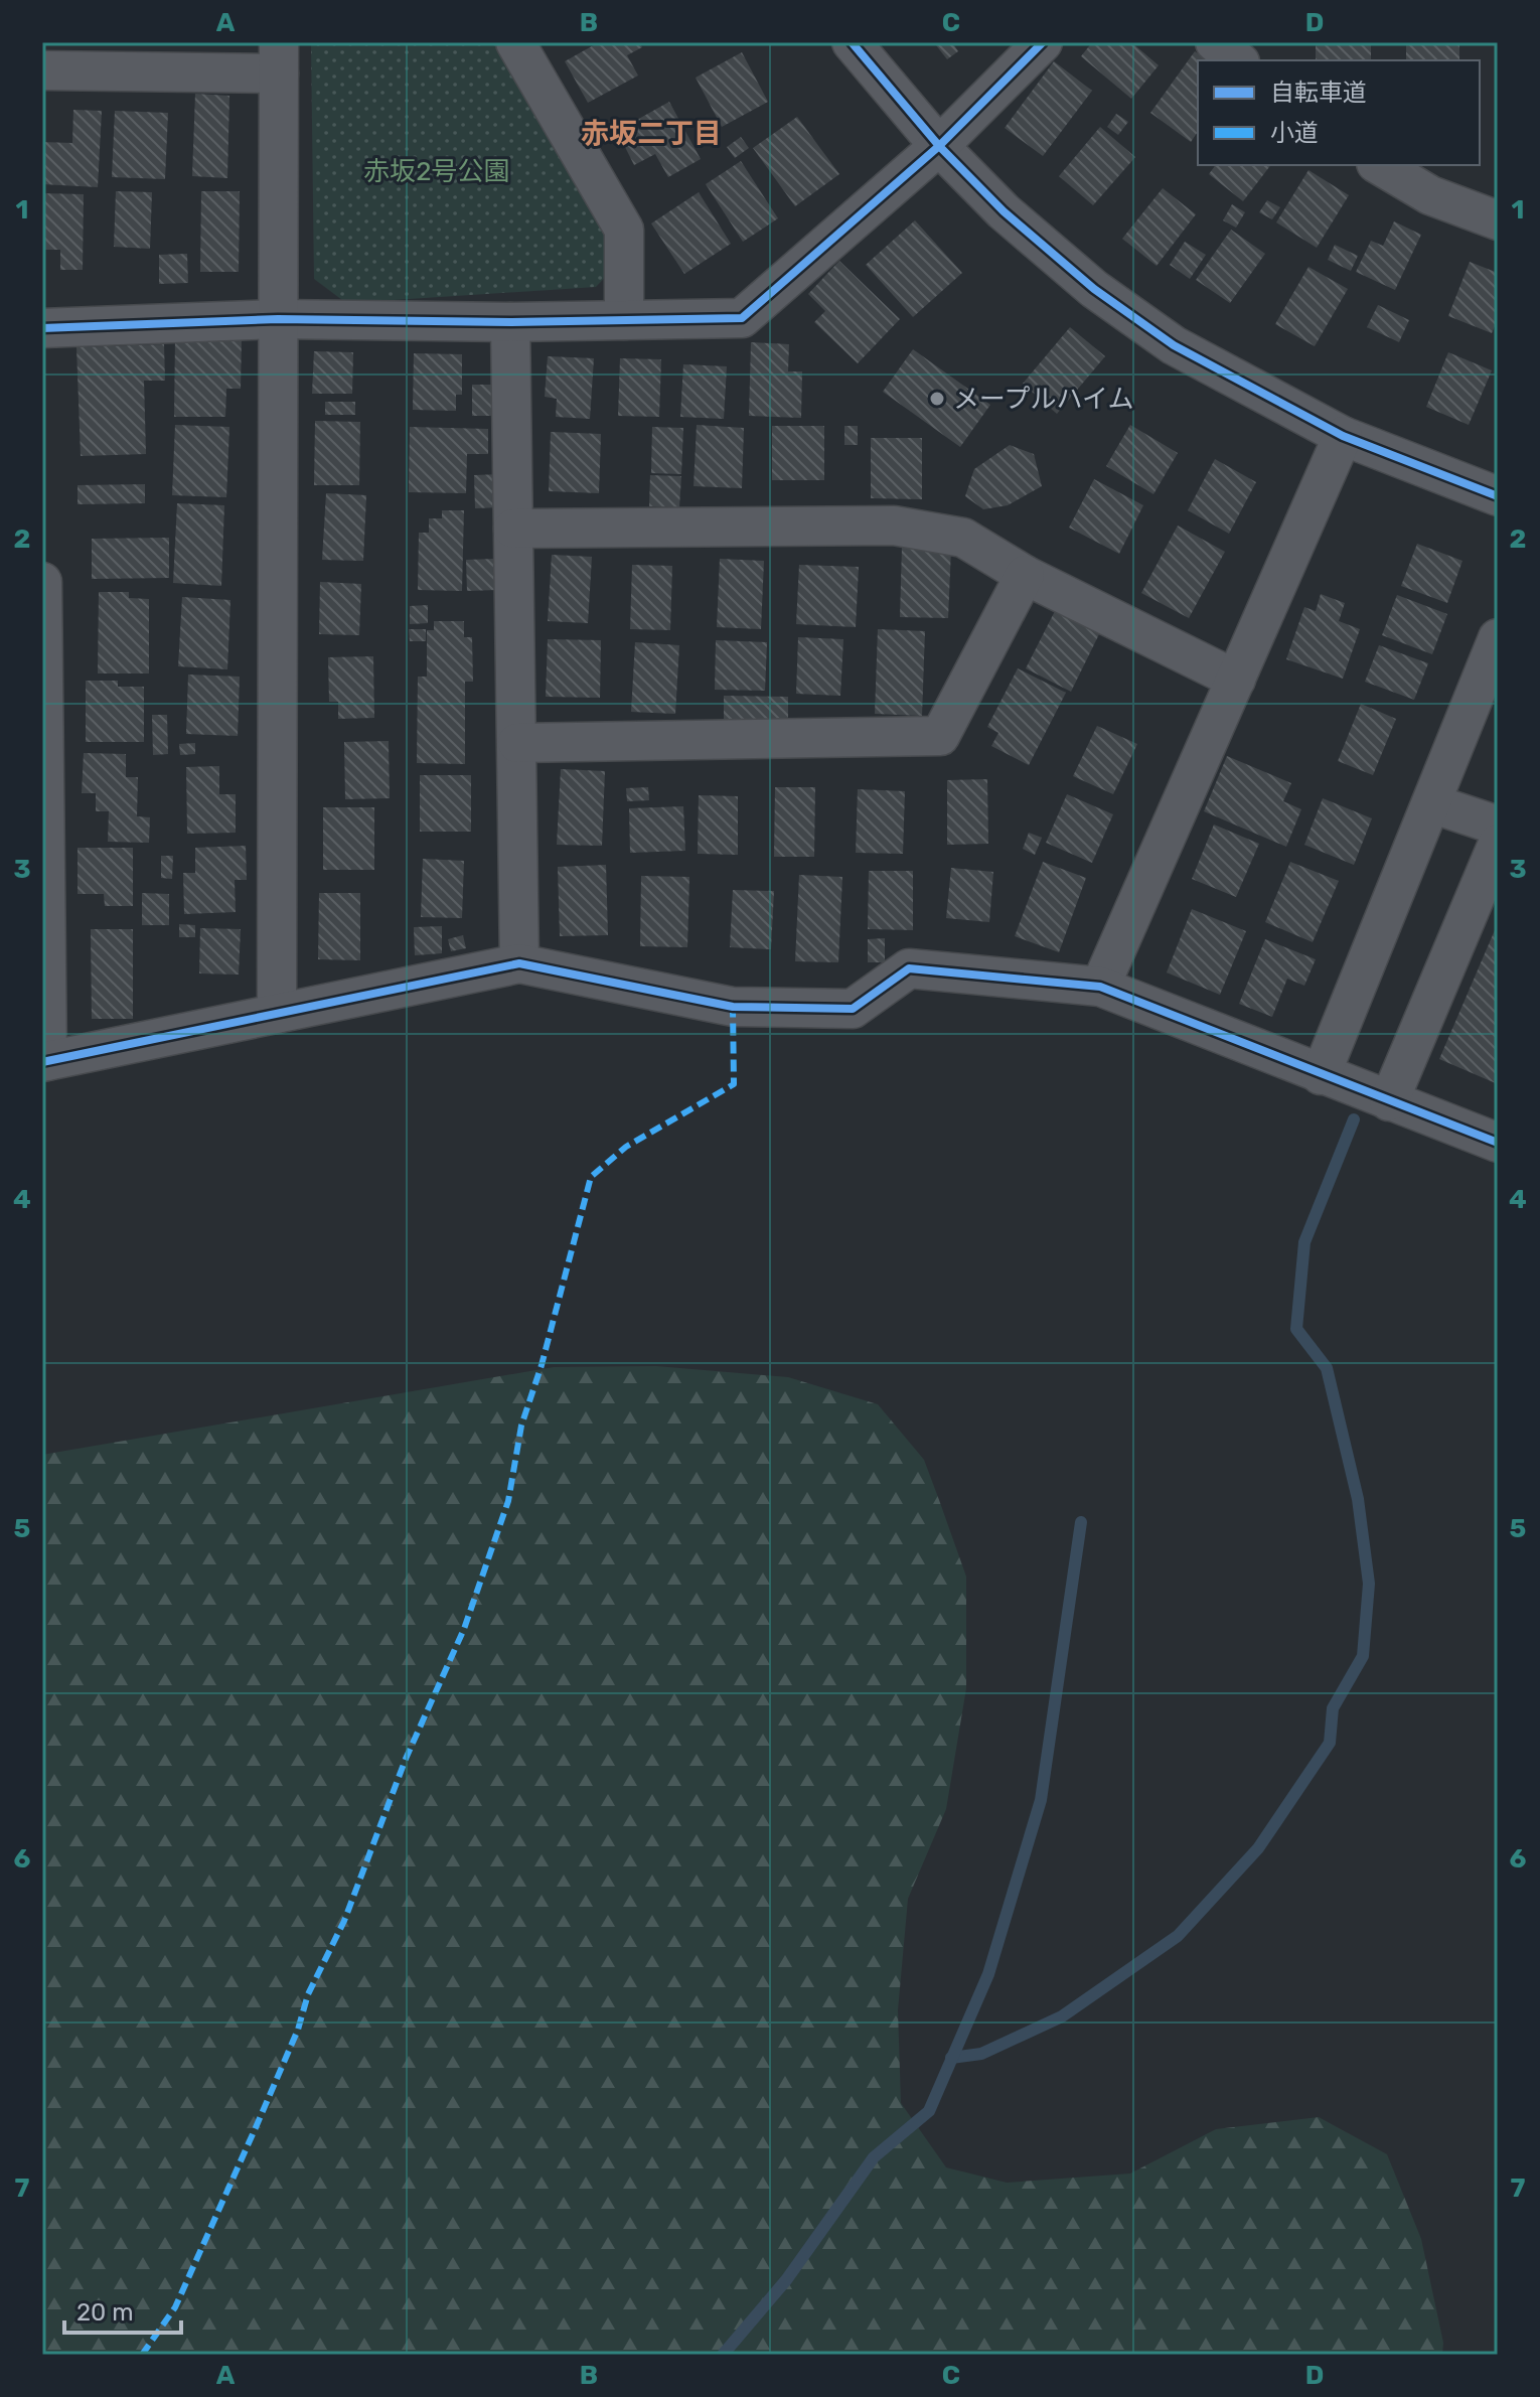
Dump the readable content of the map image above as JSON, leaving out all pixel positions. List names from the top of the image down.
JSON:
{
  "districts": ["赤坂二丁目"],
  "parks": ["赤坂2号公園"],
  "places": ["メープルハイム"],
  "legend": ["自転車道", "小道"],
  "scale_bar": "20 m",
  "grid": {
    "columns": [
      "A",
      "B",
      "C",
      "D"
    ],
    "rows": [
      "1",
      "2",
      "3",
      "4",
      "5",
      "6",
      "7"
    ]
  }
}
